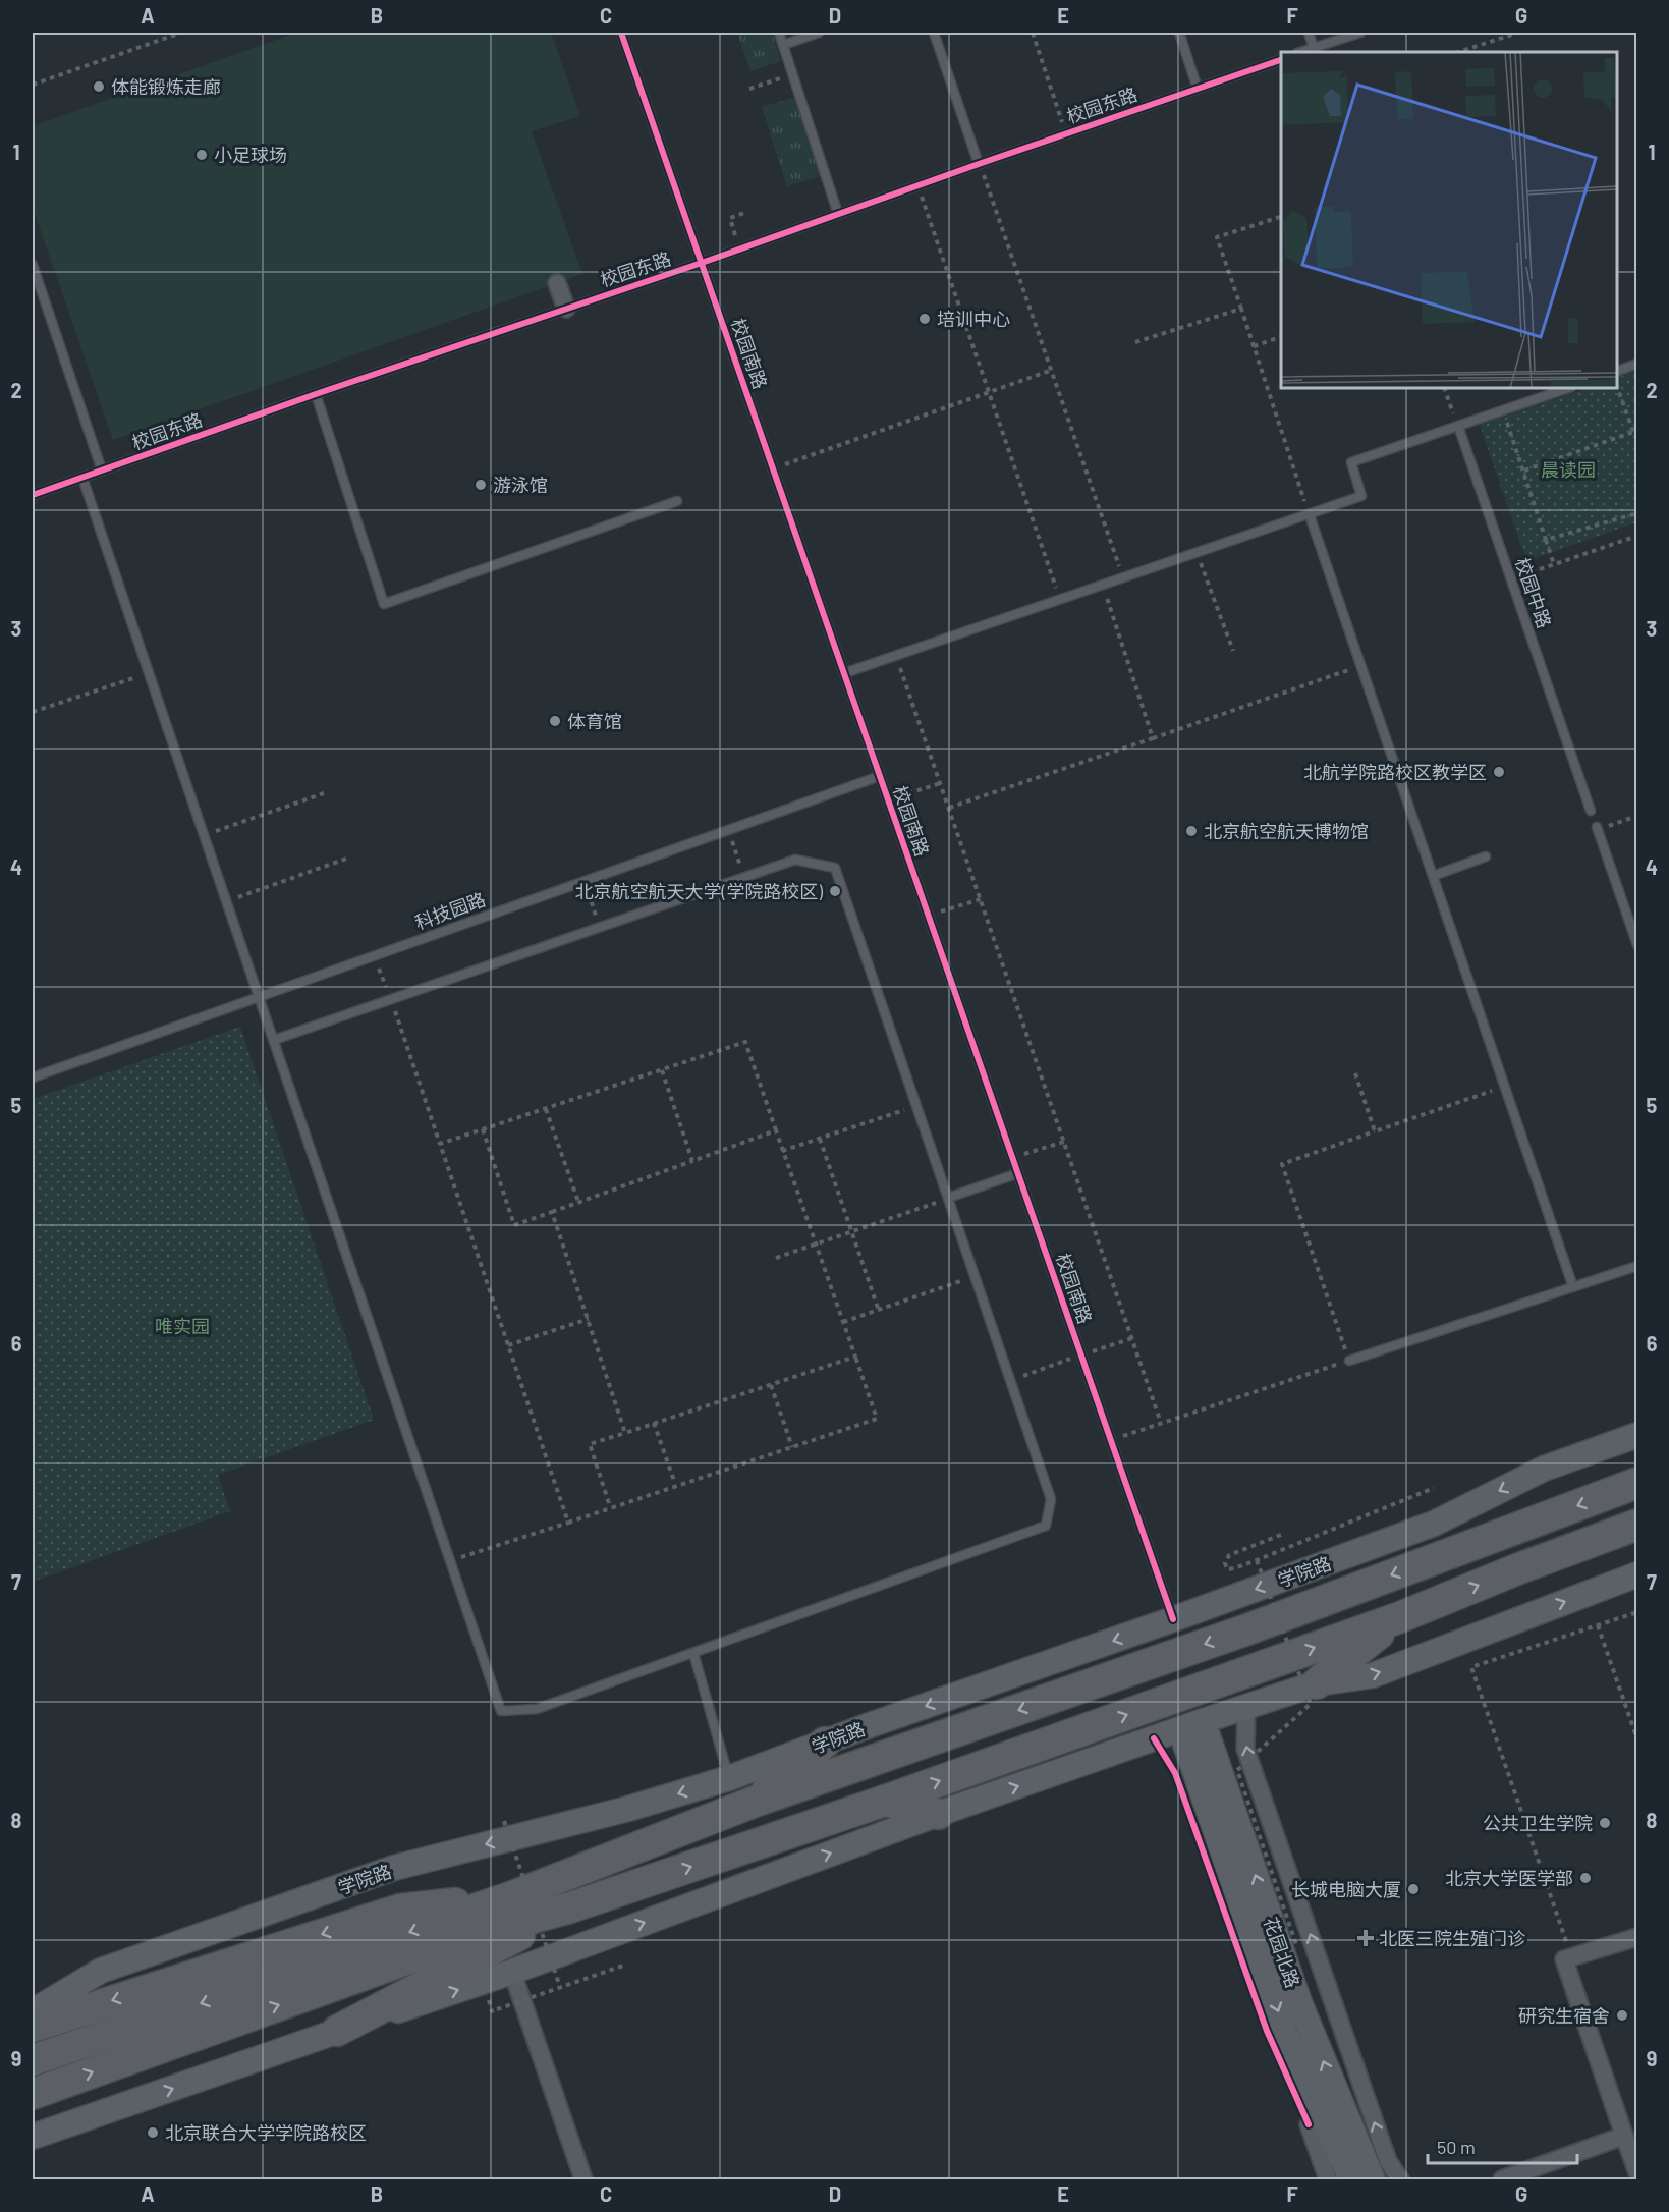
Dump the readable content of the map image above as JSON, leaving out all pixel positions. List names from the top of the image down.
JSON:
{
  "streets": {
    "highway": ["学院路"],
    "street": ["花园北路"],
    "lane": [
      "校园东路",
      "校园南路",
      "校园中路",
      "科技园路"
    ]
  },
  "crossings": [
    ["校园东路", "校园南路"],
    ["校园南路", "科技园路"],
    ["校园南路", "学院路"]
  ],
  "parks": ["晨读园", "唯实园"],
  "places": {
    "other": [
      "体能锻炼走廊",
      "小足球场",
      "培训中心",
      "游泳馆",
      "体育馆",
      "北航学院路校区教学区",
      "北京航空航天博物馆",
      "北京航空航天大学(学院路校区)",
      "公共卫生学院",
      "北京大学医学部",
      "长城电脑大厦",
      "研究生宿舍",
      "北京联合大学学院路校区"
    ],
    "health": ["北医三院生殖门诊"]
  },
  "scale_bar": "50 m",
  "grid": {
    "columns": [
      "A",
      "B",
      "C",
      "D",
      "E",
      "F",
      "G"
    ],
    "rows": [
      "1",
      "2",
      "3",
      "4",
      "5",
      "6",
      "7",
      "8",
      "9"
    ]
  }
}
